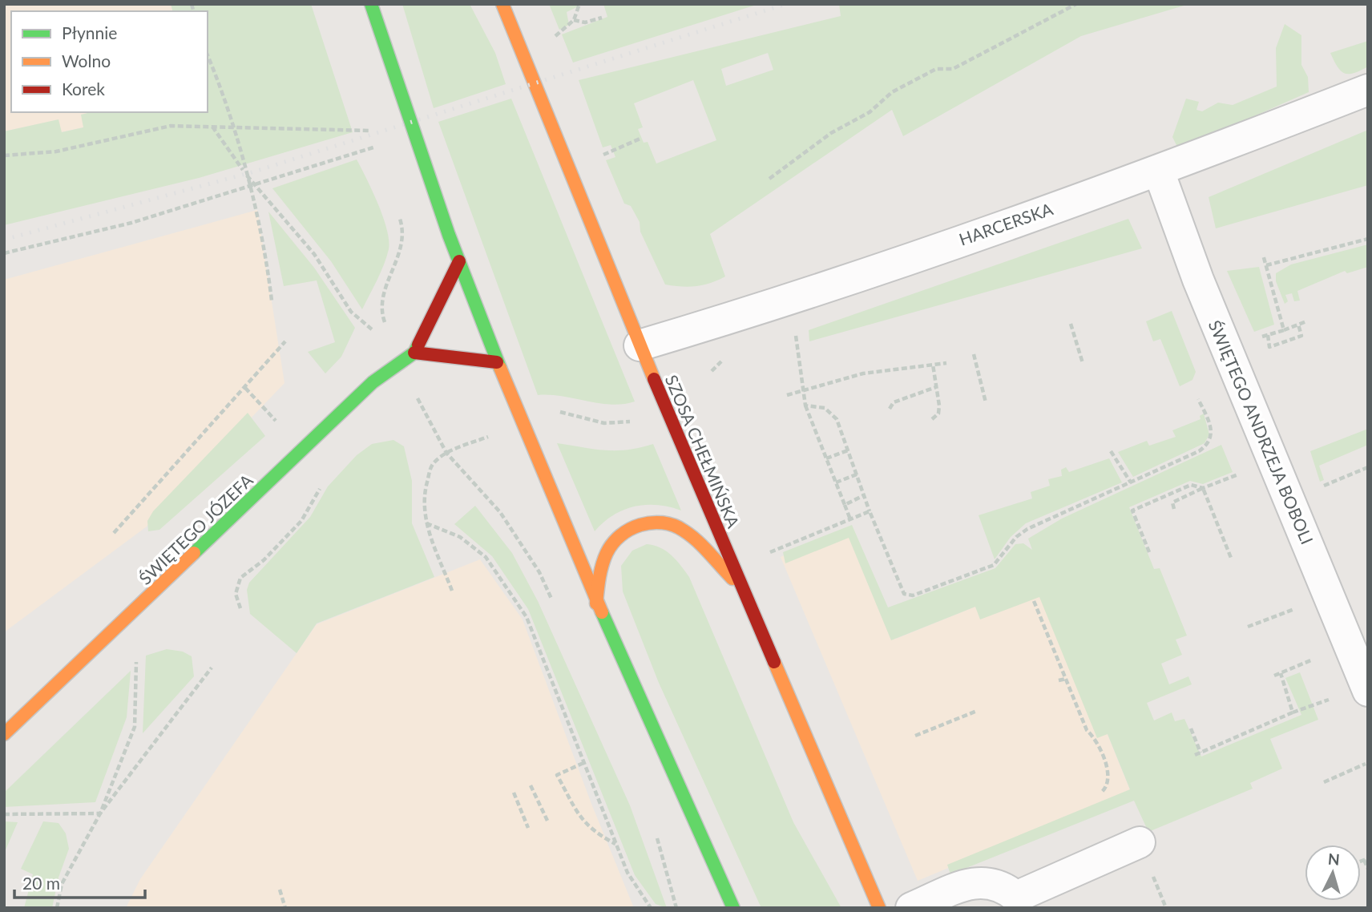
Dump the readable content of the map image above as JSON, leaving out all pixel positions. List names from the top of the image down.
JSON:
{
  "streets": {
    "main road": ["SZOSA CHEŁMIŃSKA", "ŚWIĘTEGO JÓZEFA"],
    "street": ["HARCERSKA", "ŚWIĘTEGO ANDRZEJA BOBOLI"]
  },
  "crossings": [
    ["HARCERSKA", "ŚWIĘTEGO ANDRZEJA BOBOLI"],
    ["HARCERSKA", "SZOSA CHEŁMIŃSKA"]
  ],
  "legend": ["Płynnie", "Wolno", "Korek"],
  "scale_bar": "20 m",
  "north": "top"
}
